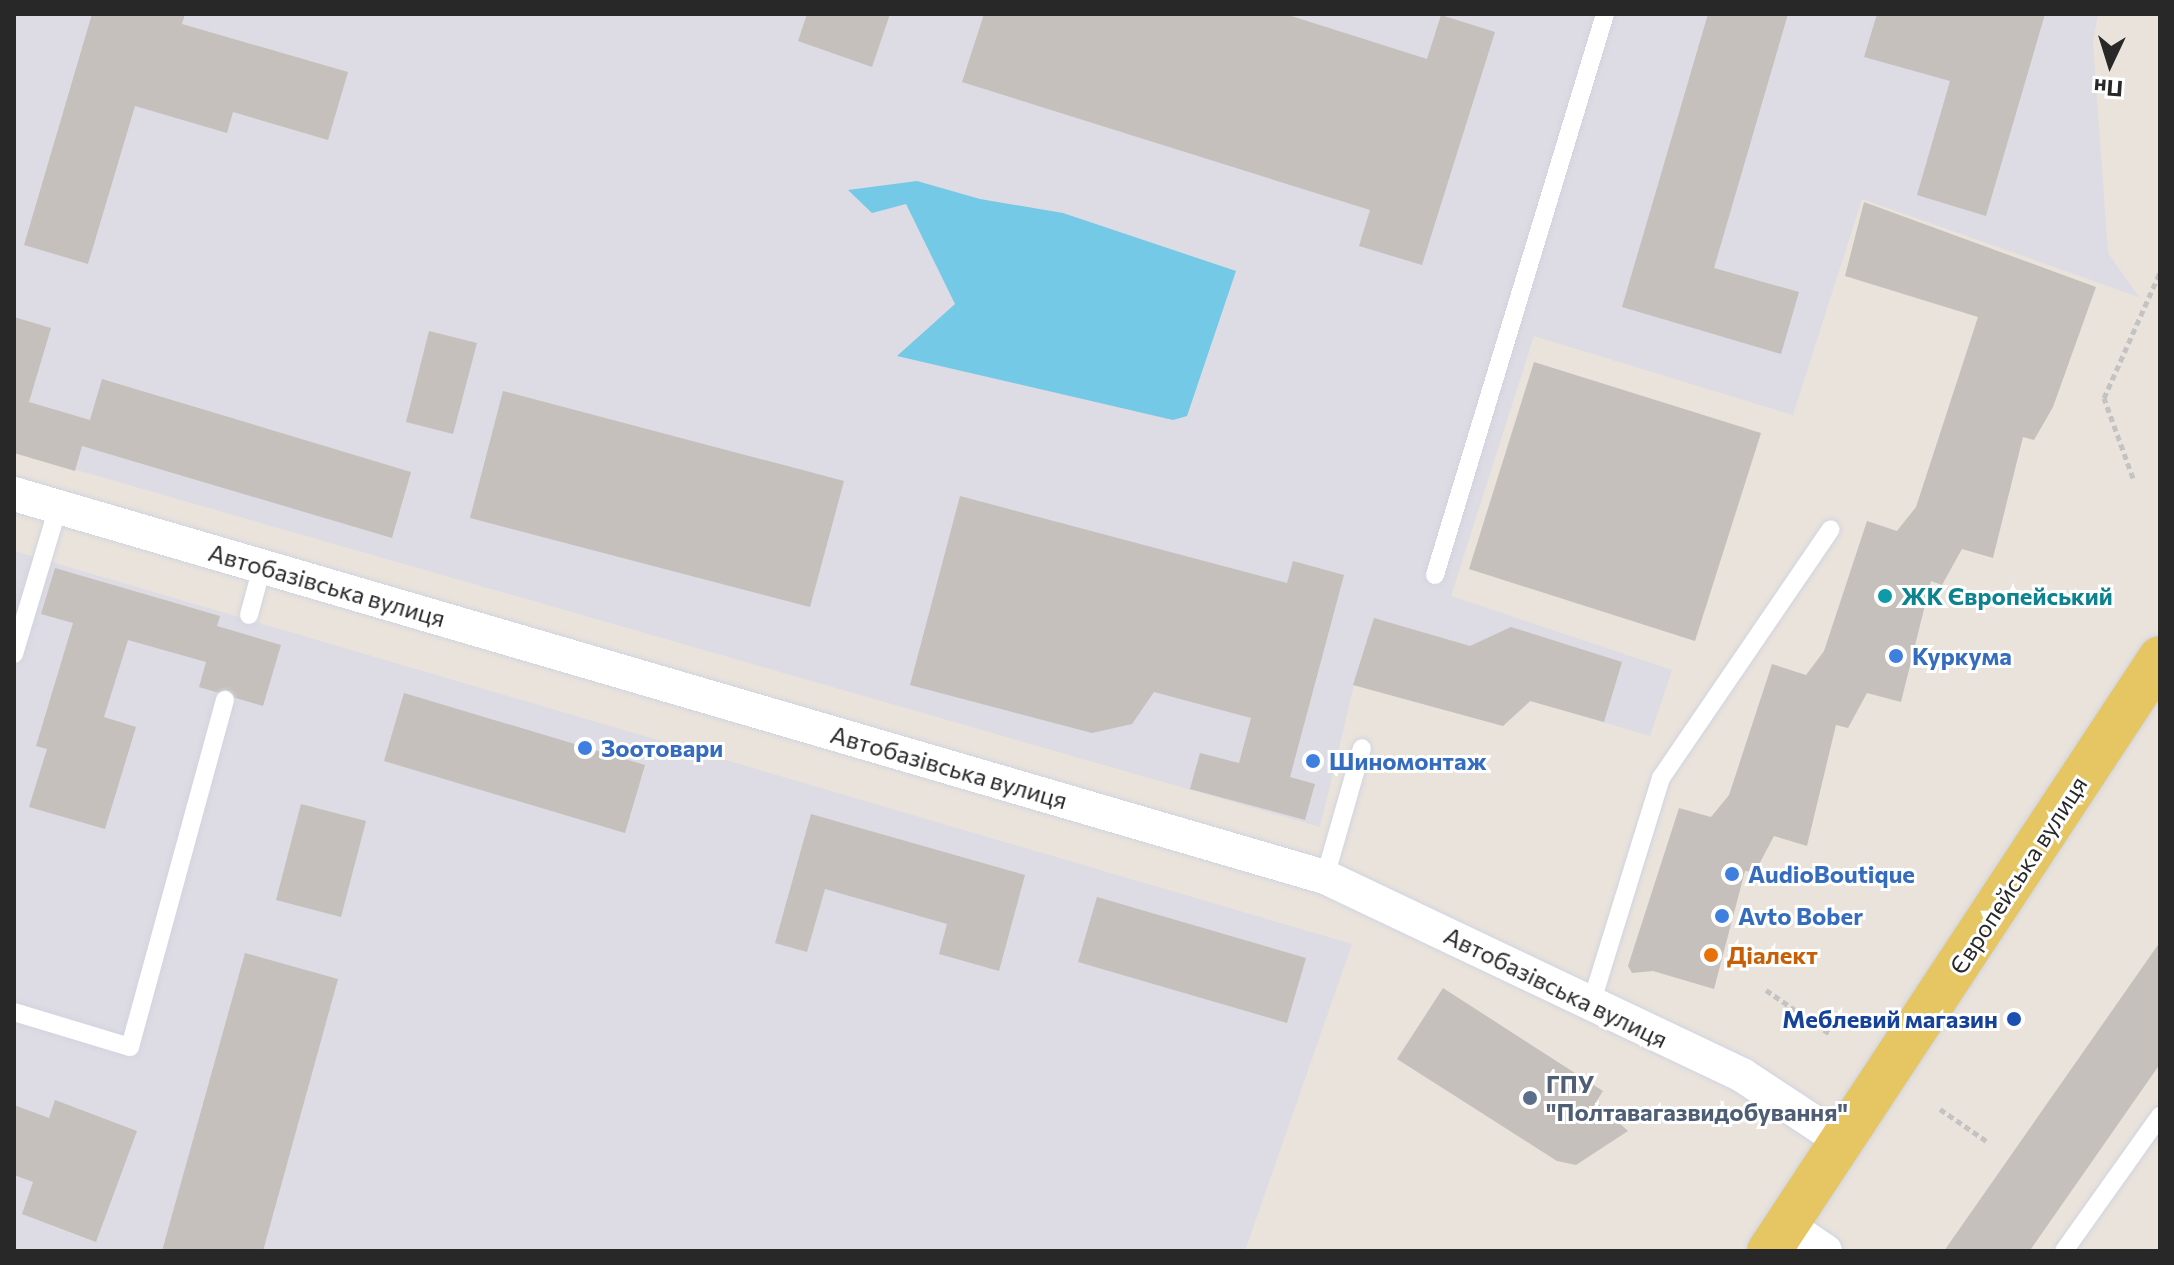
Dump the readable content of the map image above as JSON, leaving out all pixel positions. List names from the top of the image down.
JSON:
{
  "streets": {
    "main road": ["Європейська вулиця"],
    "street": ["Автобазівська вулиця"]
  },
  "crossings": [
    ["Автобазівська вулиця", "Європейська вулиця"]
  ],
  "places": [
    "ЖК Європейський",
    "Куркума",
    "Зоотовари",
    "Шиномонтаж",
    "AudioBoutique",
    "Avto Bober",
    "Діалект",
    "Меблевий магазин",
    "ГПУ \"Полтавагазвидобування\""
  ],
  "north": "bottom"
}
